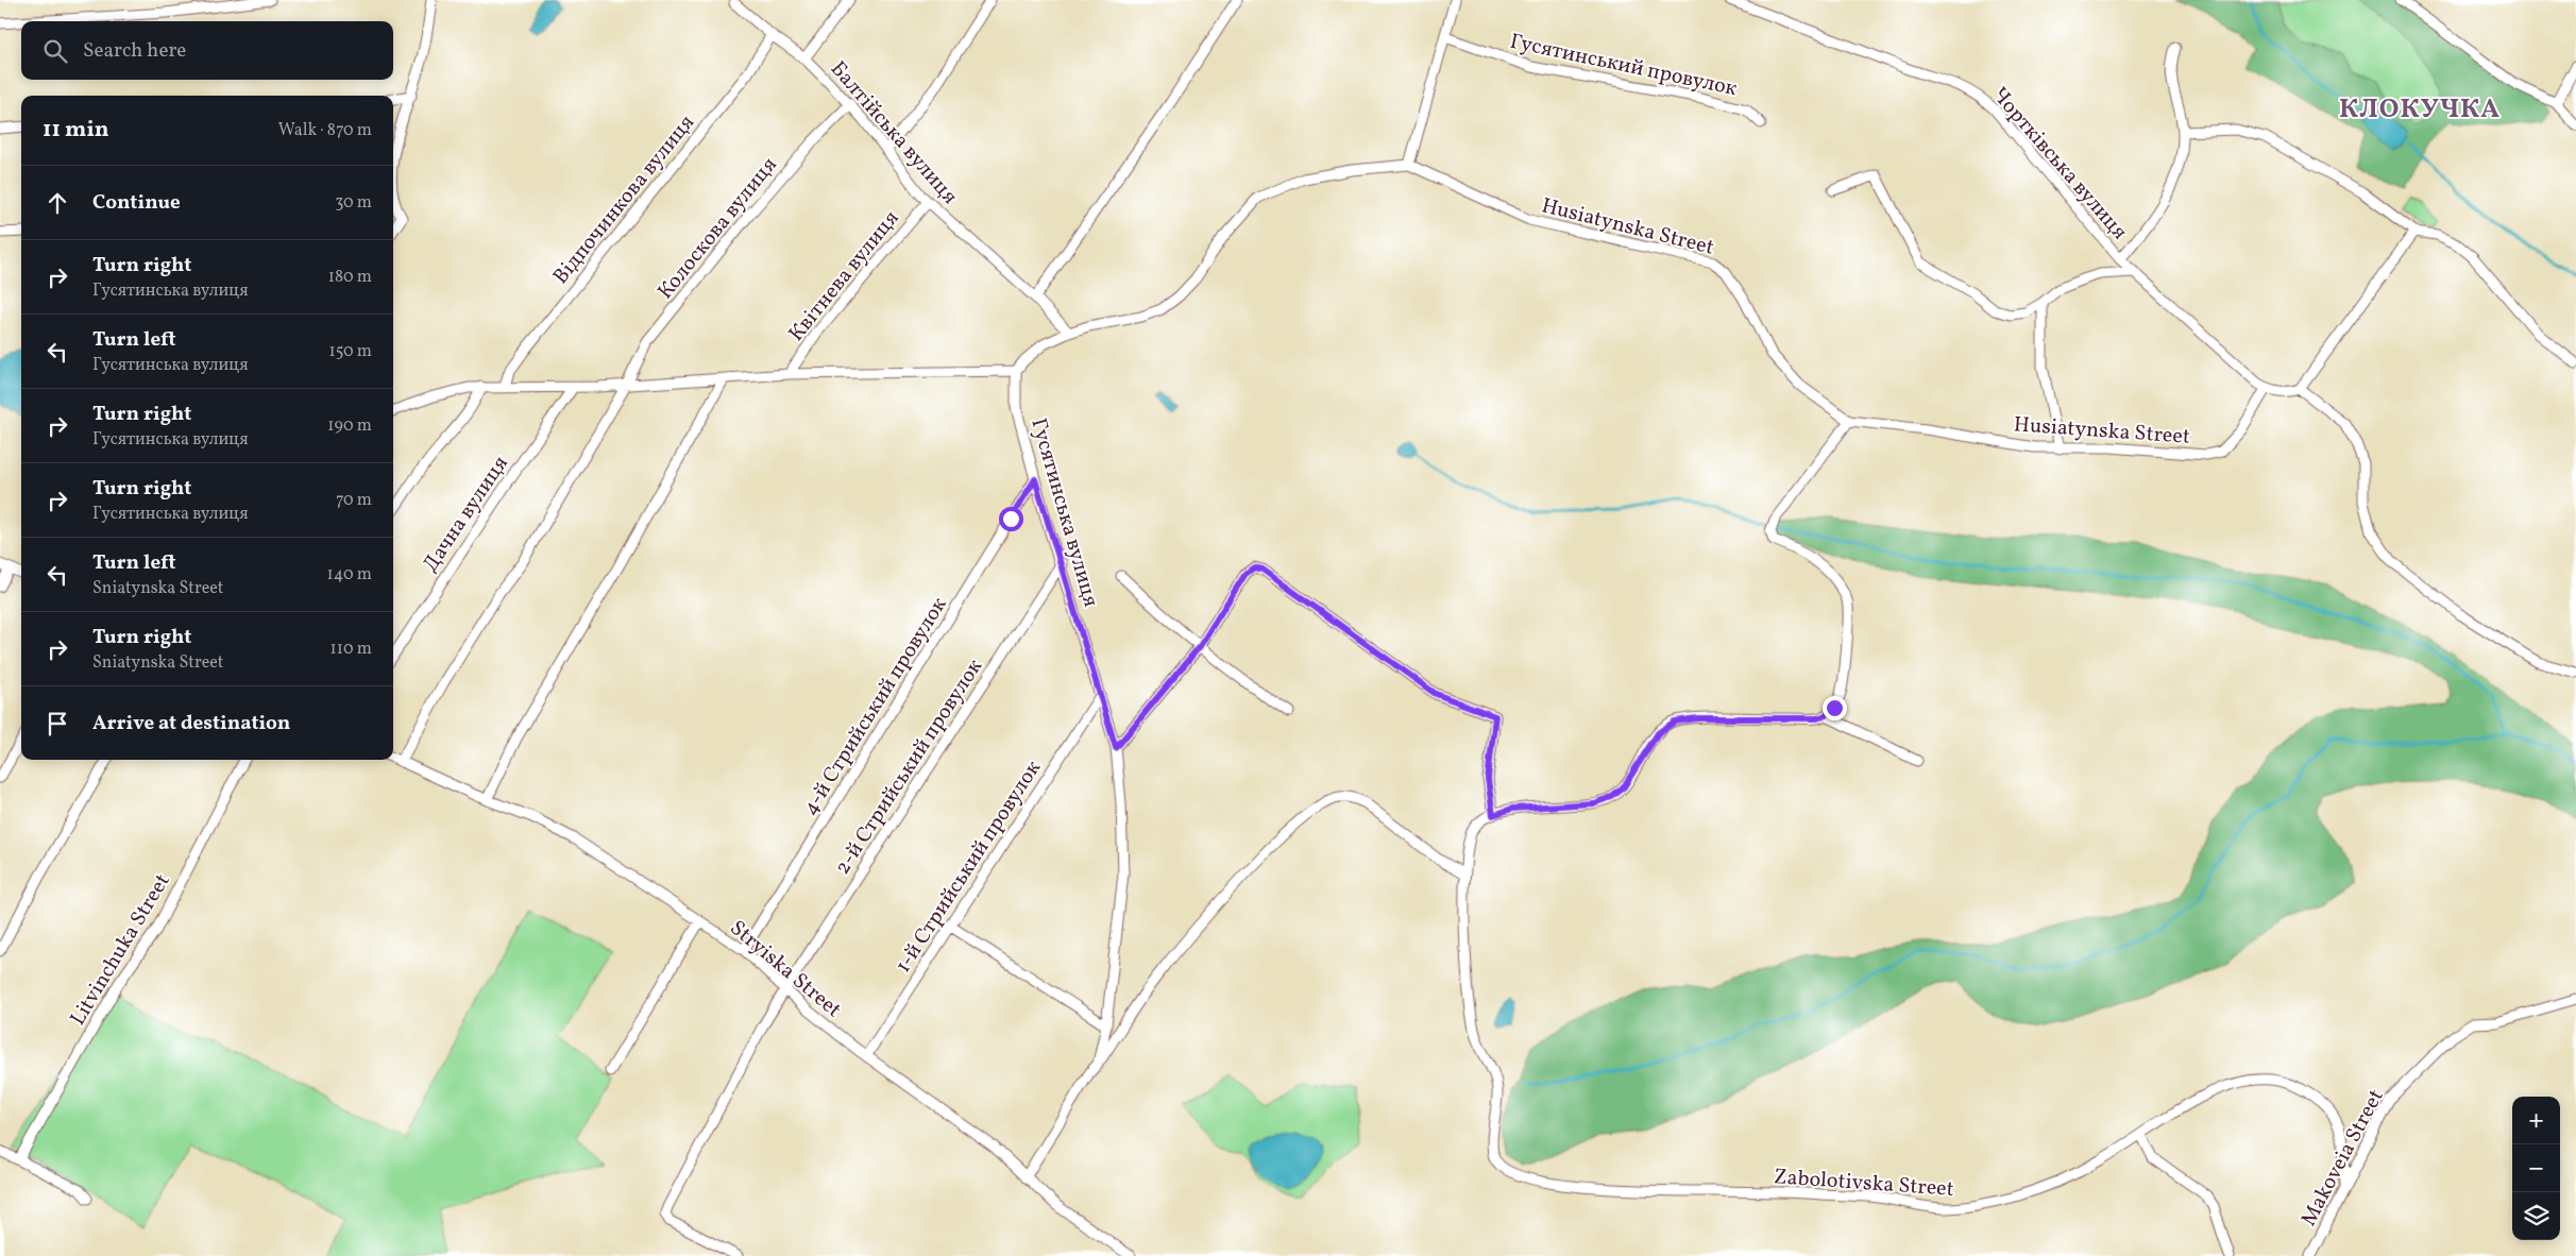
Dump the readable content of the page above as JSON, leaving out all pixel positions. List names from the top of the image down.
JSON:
{
  "streets": {
    "street": [
      "Гусятинський провулок",
      "Балтійська вулиця",
      "Чортківська вулиця",
      "Відпочинкова вулиця",
      "Husiatynska Street",
      "Колоскова вулиця",
      "Квітнева вулиця",
      "Гусятинська вулиця",
      "Дачна вулиця",
      "4-й Стрийський провулок",
      "2-й Стрийський провулок",
      "1-й Стрийський провулок",
      "Litvinchuka Street",
      "Stryiska Street",
      "Makoveia Street",
      "Zabolotivska Street"
    ]
  },
  "crossings": [
    ["Балтійська вулиця", "Відпочинкова вулиця"],
    ["Балтійська вулиця", "Колоскова вулиця"],
    ["Балтійська вулиця", "Квітнева вулиця"],
    ["Чортківська вулиця", "Husiatynska Street"],
    ["Колоскова вулиця", "Stryiska Street"],
    ["Гусятинська вулиця", "4-й Стрийський провулок"],
    ["Гусятинська вулиця", "2-й Стрийський провулок"],
    ["Гусятинська вулиця", "1-й Стрийський провулок"],
    ["4-й Стрийський провулок", "Stryiska Street"],
    ["2-й Стрийський провулок", "Stryiska Street"],
    ["1-й Стрийський провулок", "Stryiska Street"],
    ["Makoveia Street", "Zabolotivska Street"]
  ],
  "districts": ["КЛОКУЧКА"],
  "page": {
    "search": "Search here",
    "heading": ["11 min", "Walk · 870 m"],
    "list": [
      ["Continue", "30 m"],
      ["Turn right", "Гусятинська вулиця", "180 m"],
      ["Turn left", "Гусятинська вулиця", "150 m"],
      ["Turn right", "Гусятинська вулиця", "190 m"],
      ["Turn right", "Гусятинська вулиця", "70 m"],
      ["Turn left", "Sniatynska Street", "140 m"],
      ["Turn right", "Sniatynska Street", "110 m"],
      "Arrive at destination"
    ],
    "map_buttons": ["+", "−"]
  }
}
